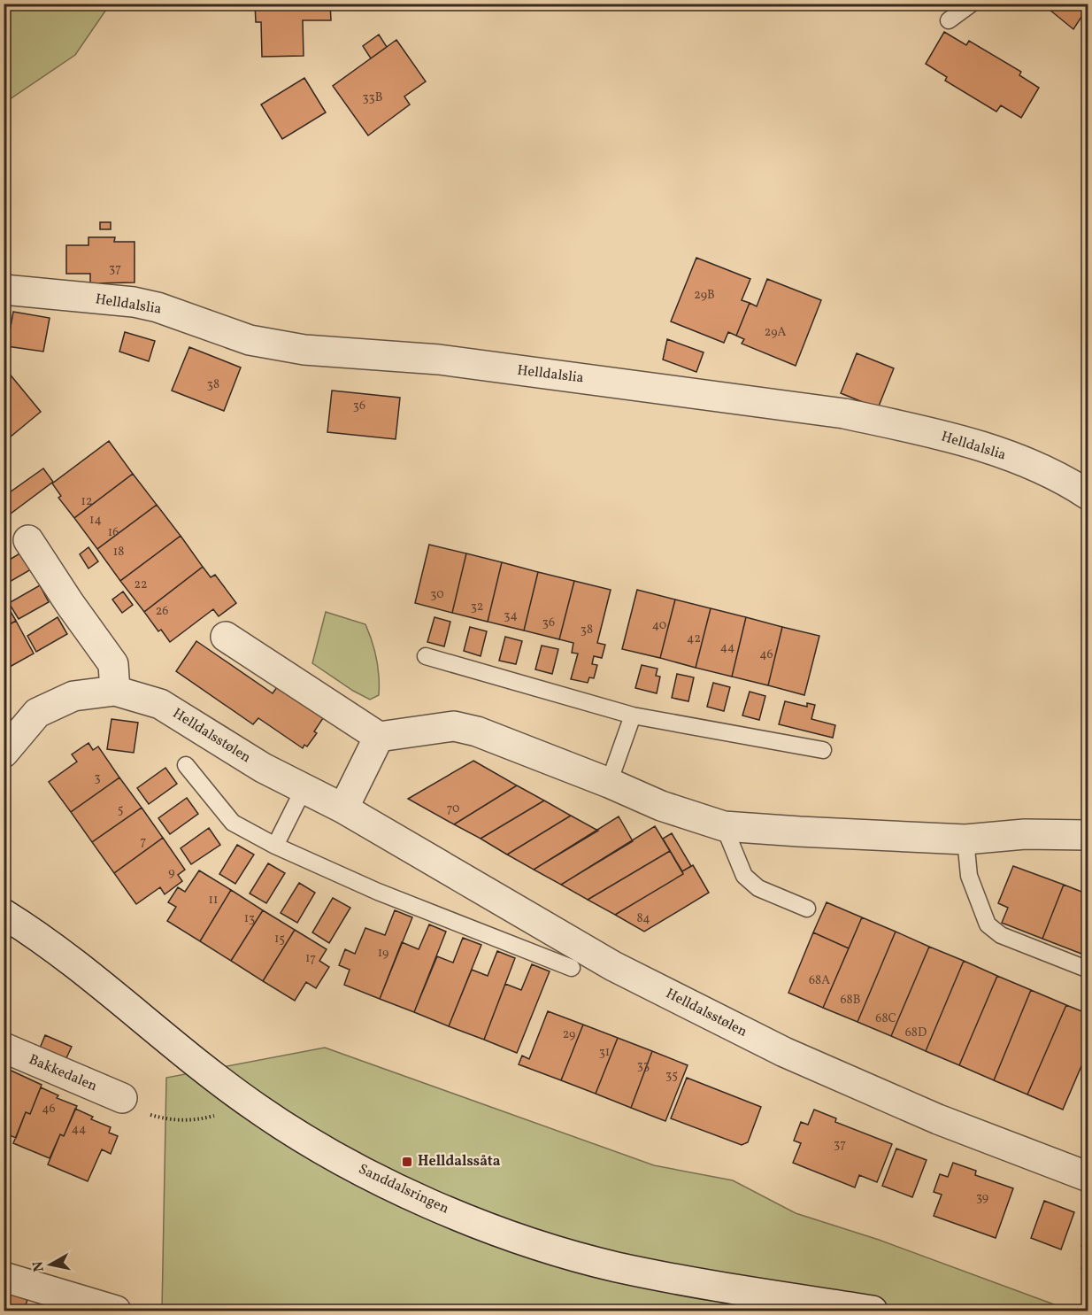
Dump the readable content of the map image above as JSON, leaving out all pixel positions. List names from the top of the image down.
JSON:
{
  "streets": {
    "street": [
      "Helldalslia",
      "Helldalsstølen",
      "Bakkedalen",
      "Sanddalsringen"
    ]
  },
  "places": {
    "transit": ["Helldalssåta"]
  },
  "house_numbers": [
    "33B",
    "37",
    "29B",
    "29A",
    "38",
    "36",
    "12",
    "14",
    "16",
    "18",
    "22",
    "30",
    "32",
    "26",
    "34",
    "36",
    "40",
    "38",
    "42",
    "44",
    "46",
    "3",
    "70",
    "5",
    "7",
    "9",
    "11",
    "13",
    "84",
    "15",
    "19",
    "17",
    "68A",
    "68B",
    "68C",
    "68D",
    "29",
    "31",
    "33",
    "35",
    "46",
    "44",
    "37",
    "39"
  ],
  "north": "left"
}
